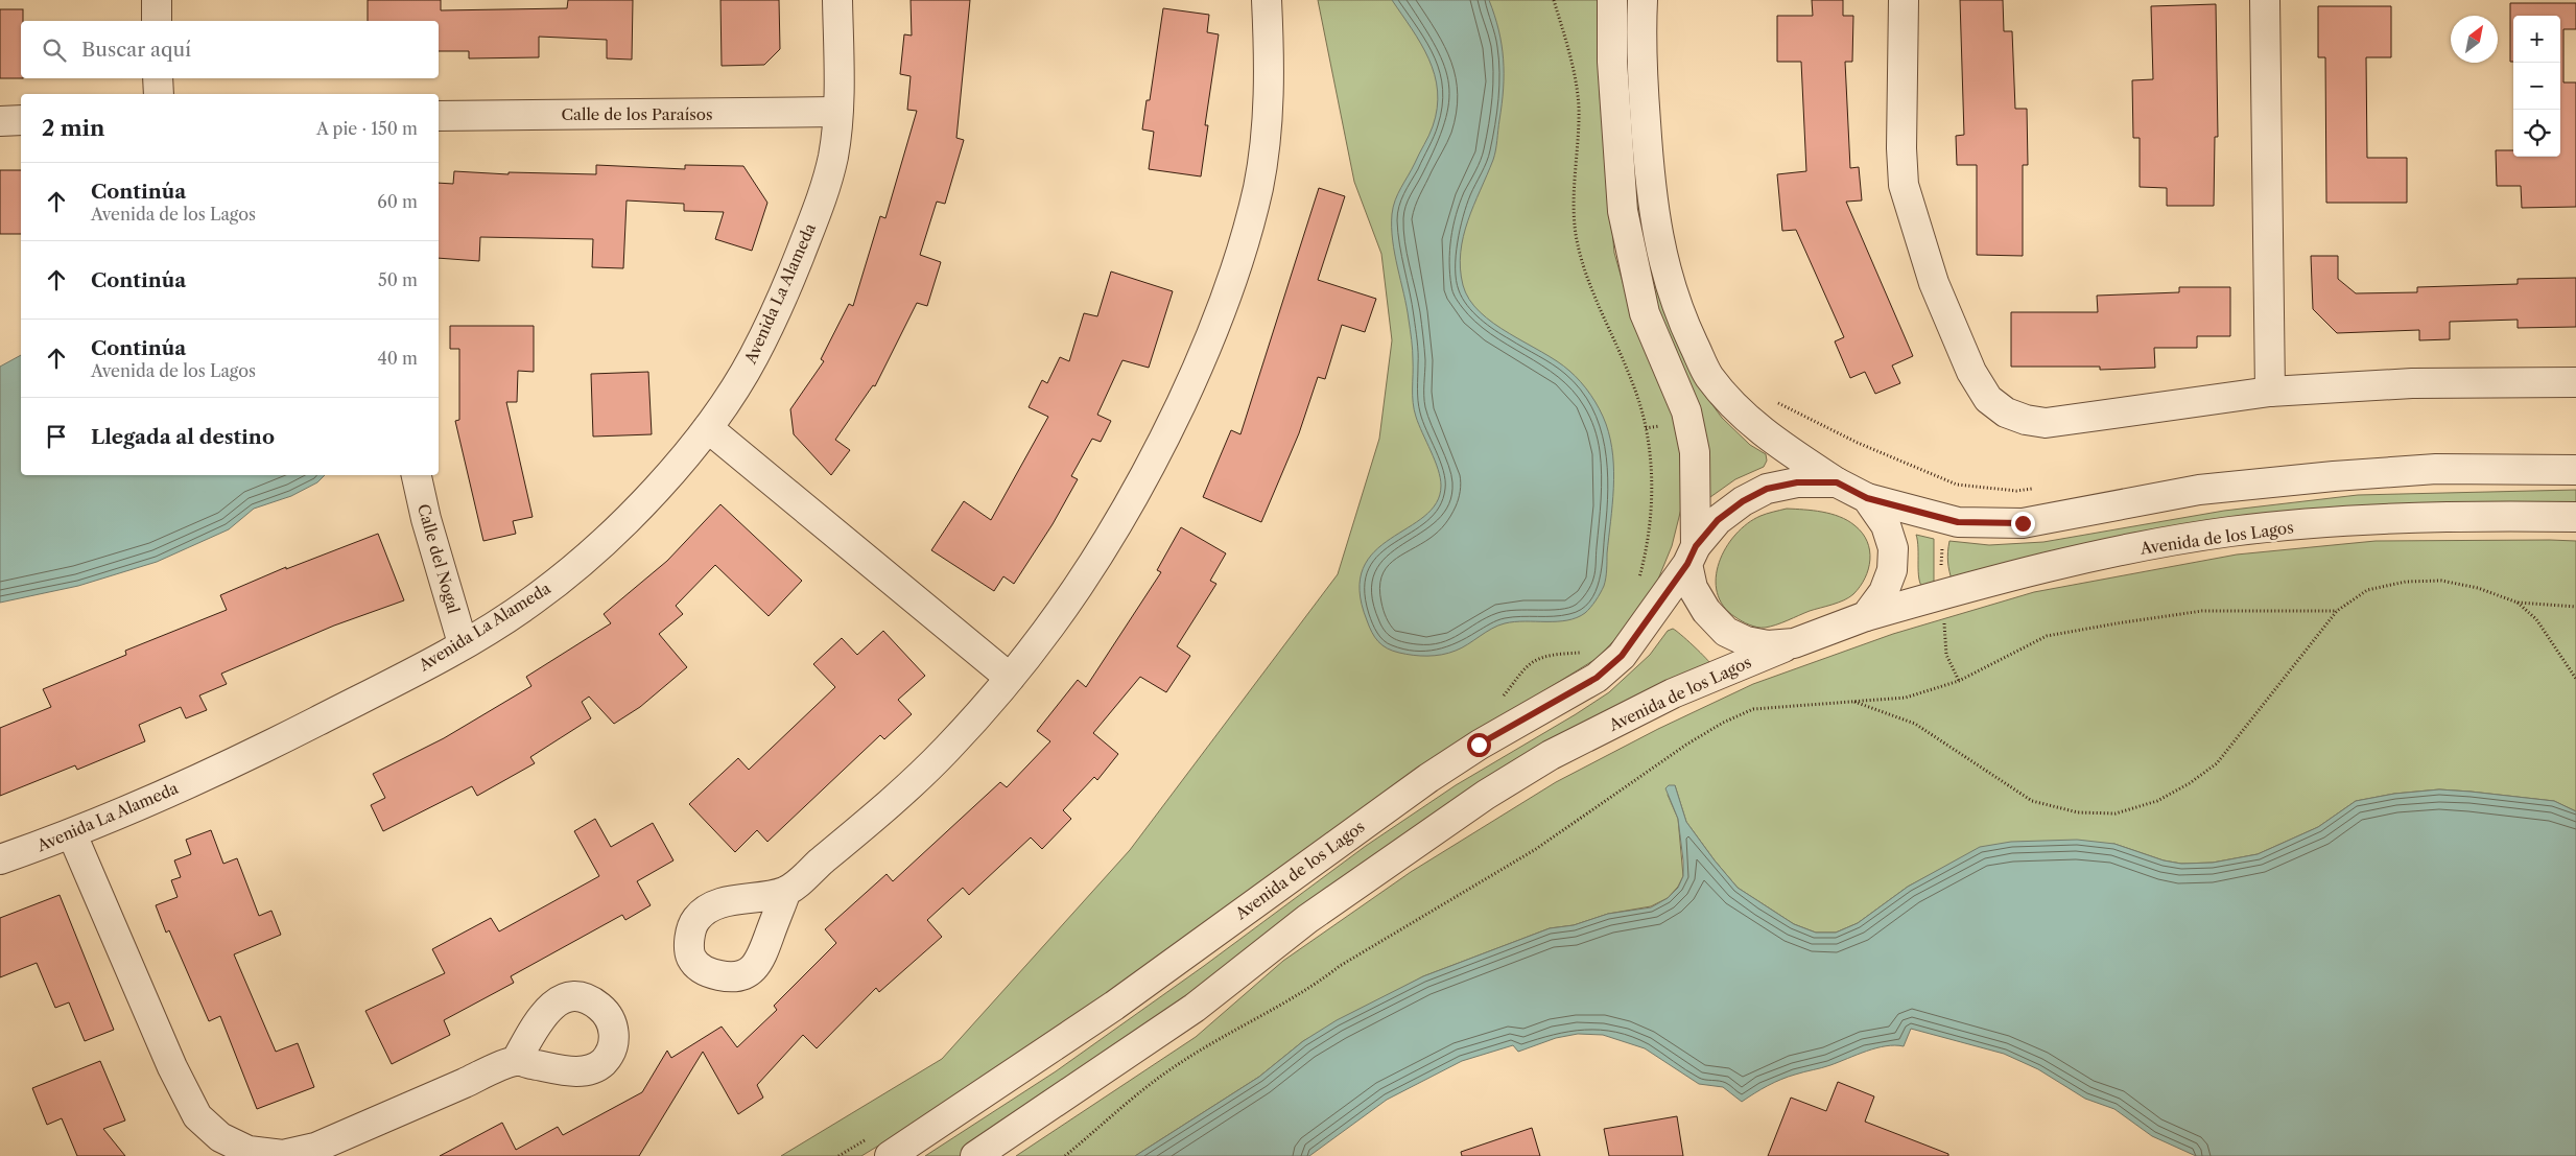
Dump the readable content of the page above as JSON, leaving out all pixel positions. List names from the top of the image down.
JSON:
{
  "streets": {
    "street": [
      "Calle de los Paraísos",
      "Avenida La Alameda",
      "Avenida de los Lagos",
      "Calle del Nogal"
    ]
  },
  "crossings": [
    ["Calle de los Paraísos", "Avenida La Alameda"],
    ["Avenida La Alameda", "Calle del Nogal"]
  ],
  "north": "top right",
  "page": {
    "map_buttons": ["+", "−"],
    "search": "Buscar aquí",
    "heading": ["2 min", "A pie · 150 m"],
    "list": [
      ["Continúa", "Avenida de los Lagos", "60 m"],
      ["Continúa", "50 m"],
      ["Continúa", "Avenida de los Lagos", "40 m"],
      "Llegada al destino"
    ]
  }
}
